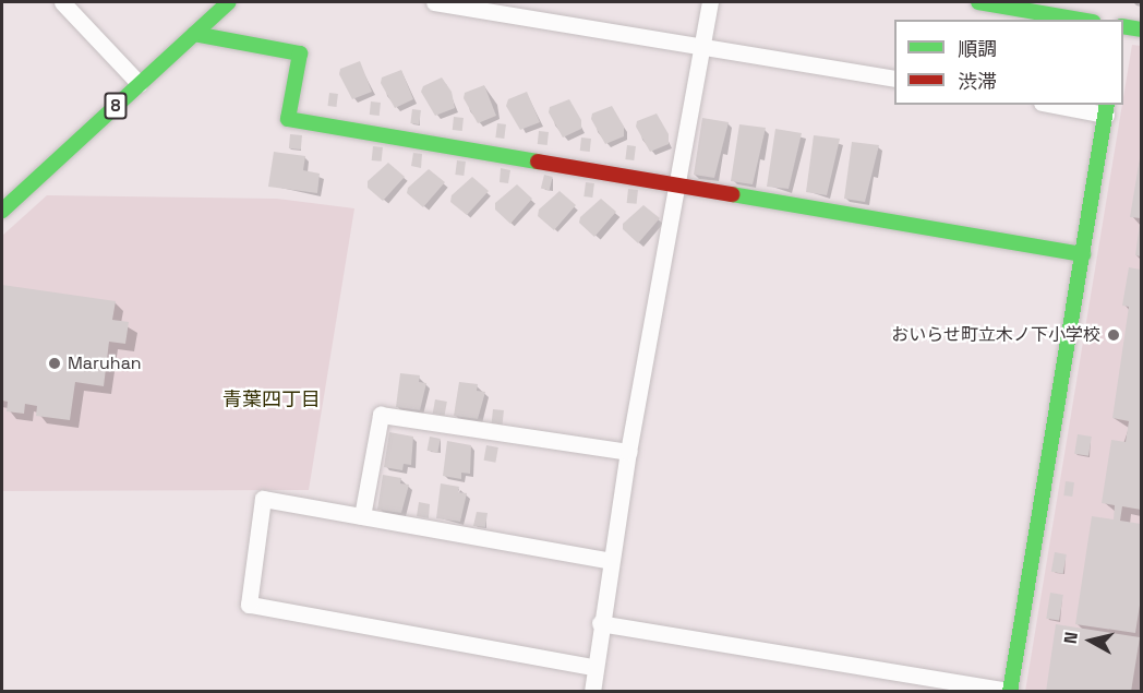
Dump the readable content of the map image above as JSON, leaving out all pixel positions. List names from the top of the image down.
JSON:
{
  "streets": {
    "street": ["8"]
  },
  "districts": ["青葉四丁目"],
  "places": ["おいらせ町立木ノ下小学校", "Maruhan"],
  "legend": ["順調", "渋滞"],
  "north": "left"
}
